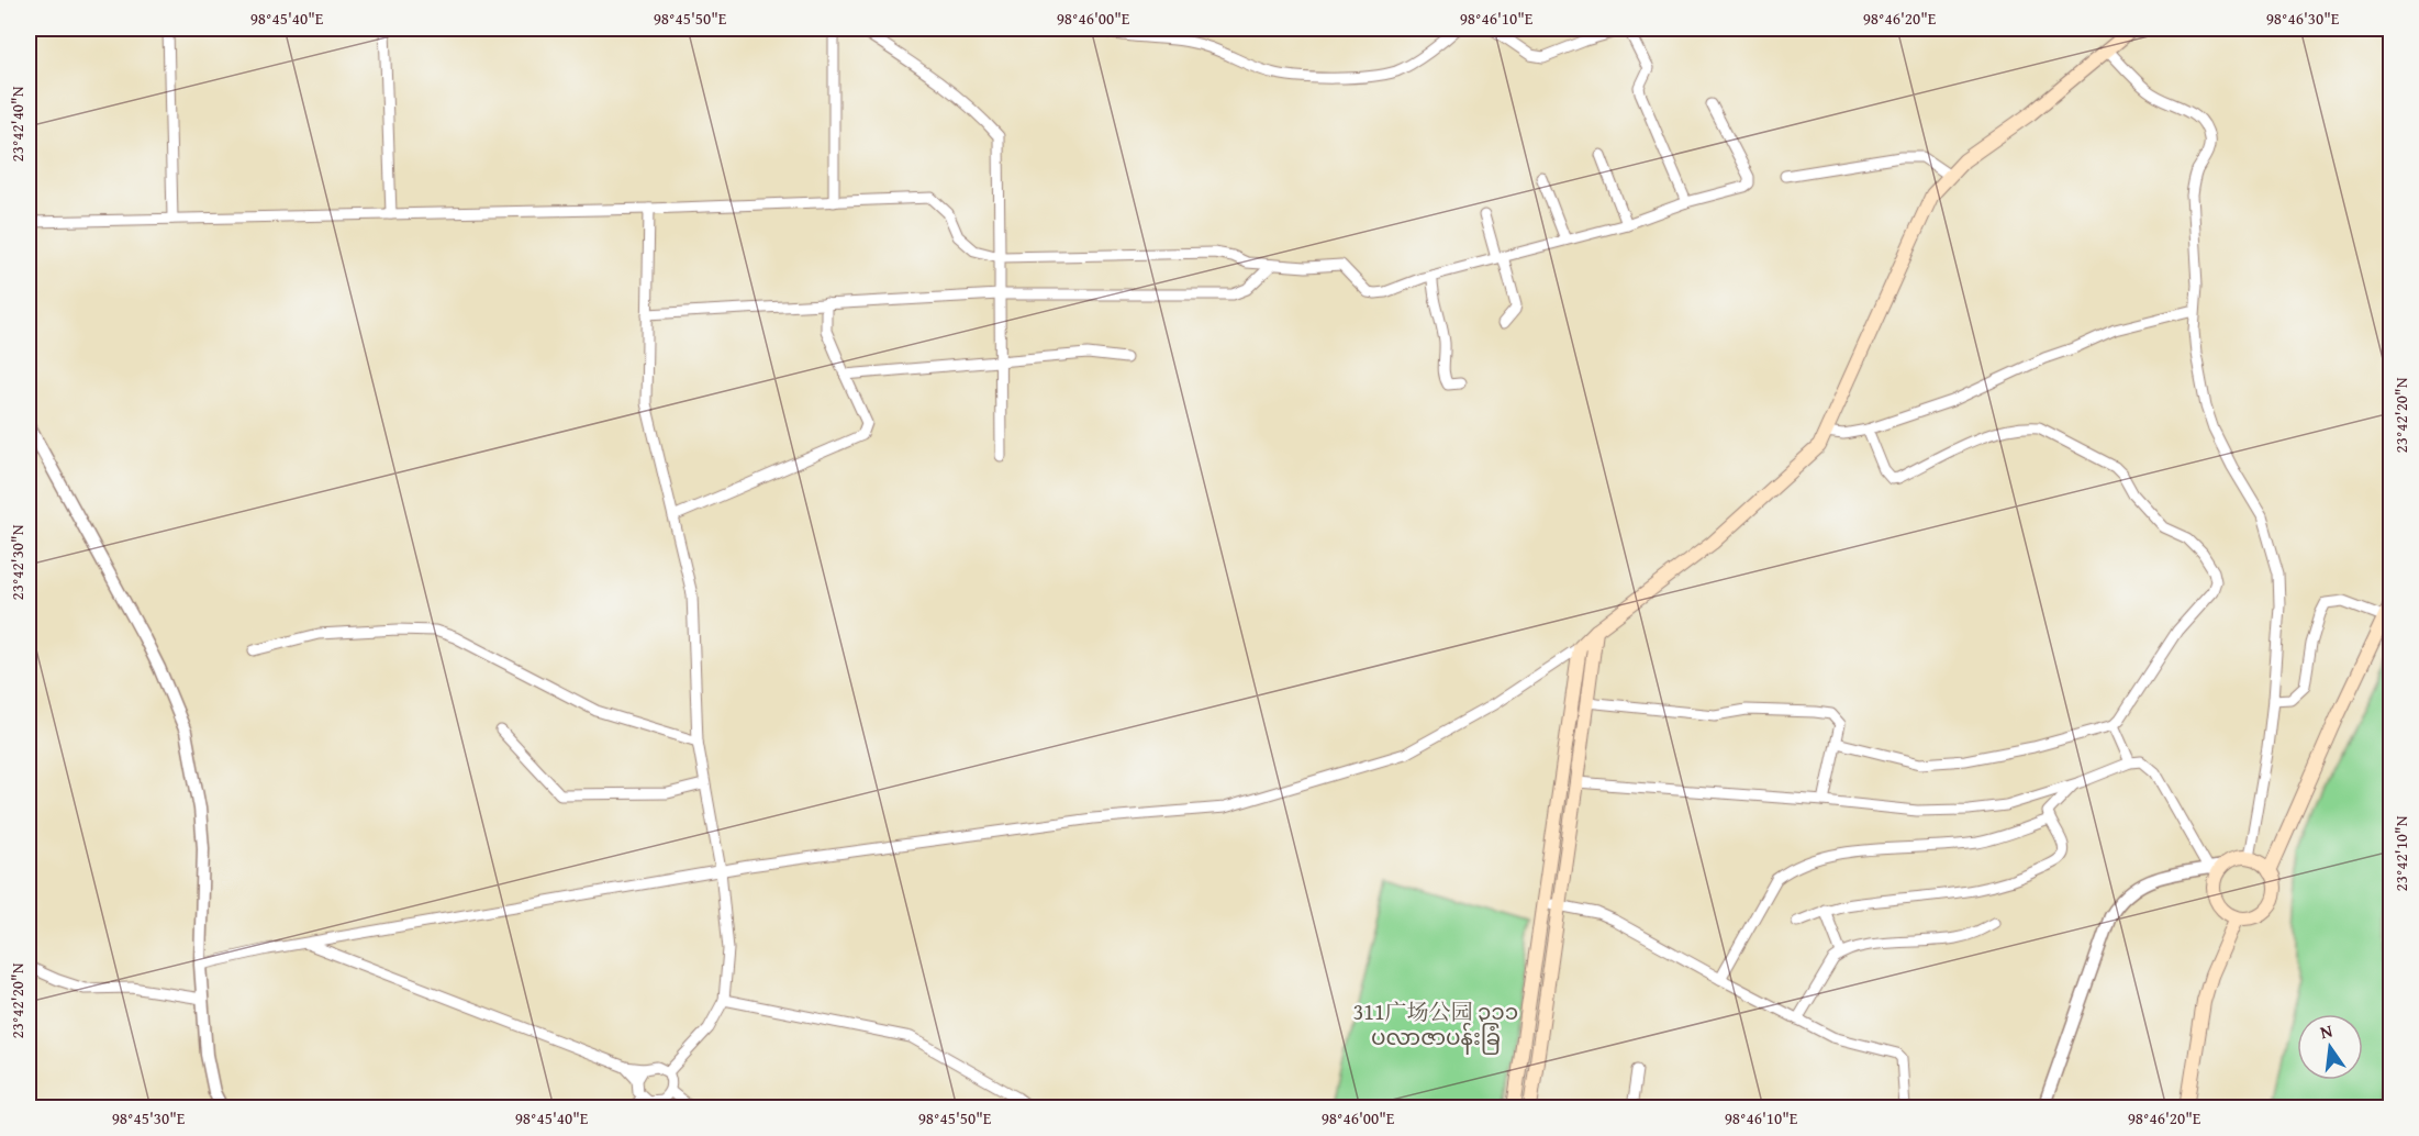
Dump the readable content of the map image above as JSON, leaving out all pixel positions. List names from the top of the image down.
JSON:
{
  "parks": ["311广场公园 ၃၁၁ ပလာဇာပန်းခြံ"],
  "north": "top",
  "coordinates": [
    "98°45'40\"E",
    "98°45'50\"E",
    "98°46'00\"E",
    "98°46'10\"E",
    "98°46'20\"E",
    "98°46'30\"E",
    "23°42'40\"N",
    "23°42'20\"N",
    "23°42'30\"N",
    "23°42'10\"N",
    "98°45'30\"E"
  ]
}
